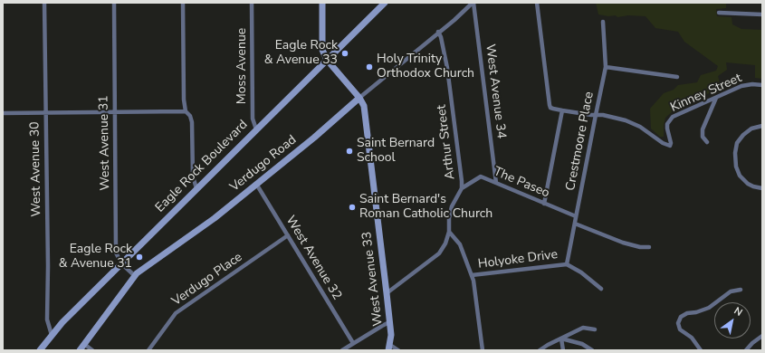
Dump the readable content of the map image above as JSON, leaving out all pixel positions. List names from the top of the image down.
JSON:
{
  "streets": {
    "street": [
      "Moss Avenue",
      "West Avenue 34",
      "Kinney Street",
      "Crestmoore Place",
      "Arthur Street",
      "West Avenue 31",
      "Verdugo Road",
      "Eagle Rock Boulevard",
      "West Avenue 30",
      "The Paseo",
      "West Avenue 32",
      "Holyoke Drive",
      "West Avenue 33",
      "Verdugo Place"
    ]
  },
  "crossings": [
    ["Moss Avenue", "Eagle Rock Boulevard"],
    ["West Avenue 34", "Verdugo Road"],
    ["West Avenue 34", "The Paseo"],
    ["Kinney Street", "Crestmoore Place"],
    ["Crestmoore Place", "The Paseo"],
    ["Crestmoore Place", "Holyoke Drive"],
    ["Arthur Street", "Verdugo Road"],
    ["Arthur Street", "The Paseo"],
    ["Arthur Street", "West Avenue 33"],
    ["West Avenue 31", "Verdugo Road"],
    ["West Avenue 31", "Eagle Rock Boulevard"],
    ["Verdugo Road", "West Avenue 32"],
    ["Verdugo Road", "West Avenue 33"],
    ["Eagle Rock Boulevard", "West Avenue 30"],
    ["Eagle Rock Boulevard", "West Avenue 33"],
    ["West Avenue 32", "Verdugo Place"]
  ],
  "places": [
    "Eagle Rock & Avenue 33",
    "Holy Trinity Orthodox Church",
    "Saint Bernard School",
    "Saint Bernard's Roman Catholic Church",
    "Eagle Rock & Avenue 31"
  ],
  "north": "top right"
}
